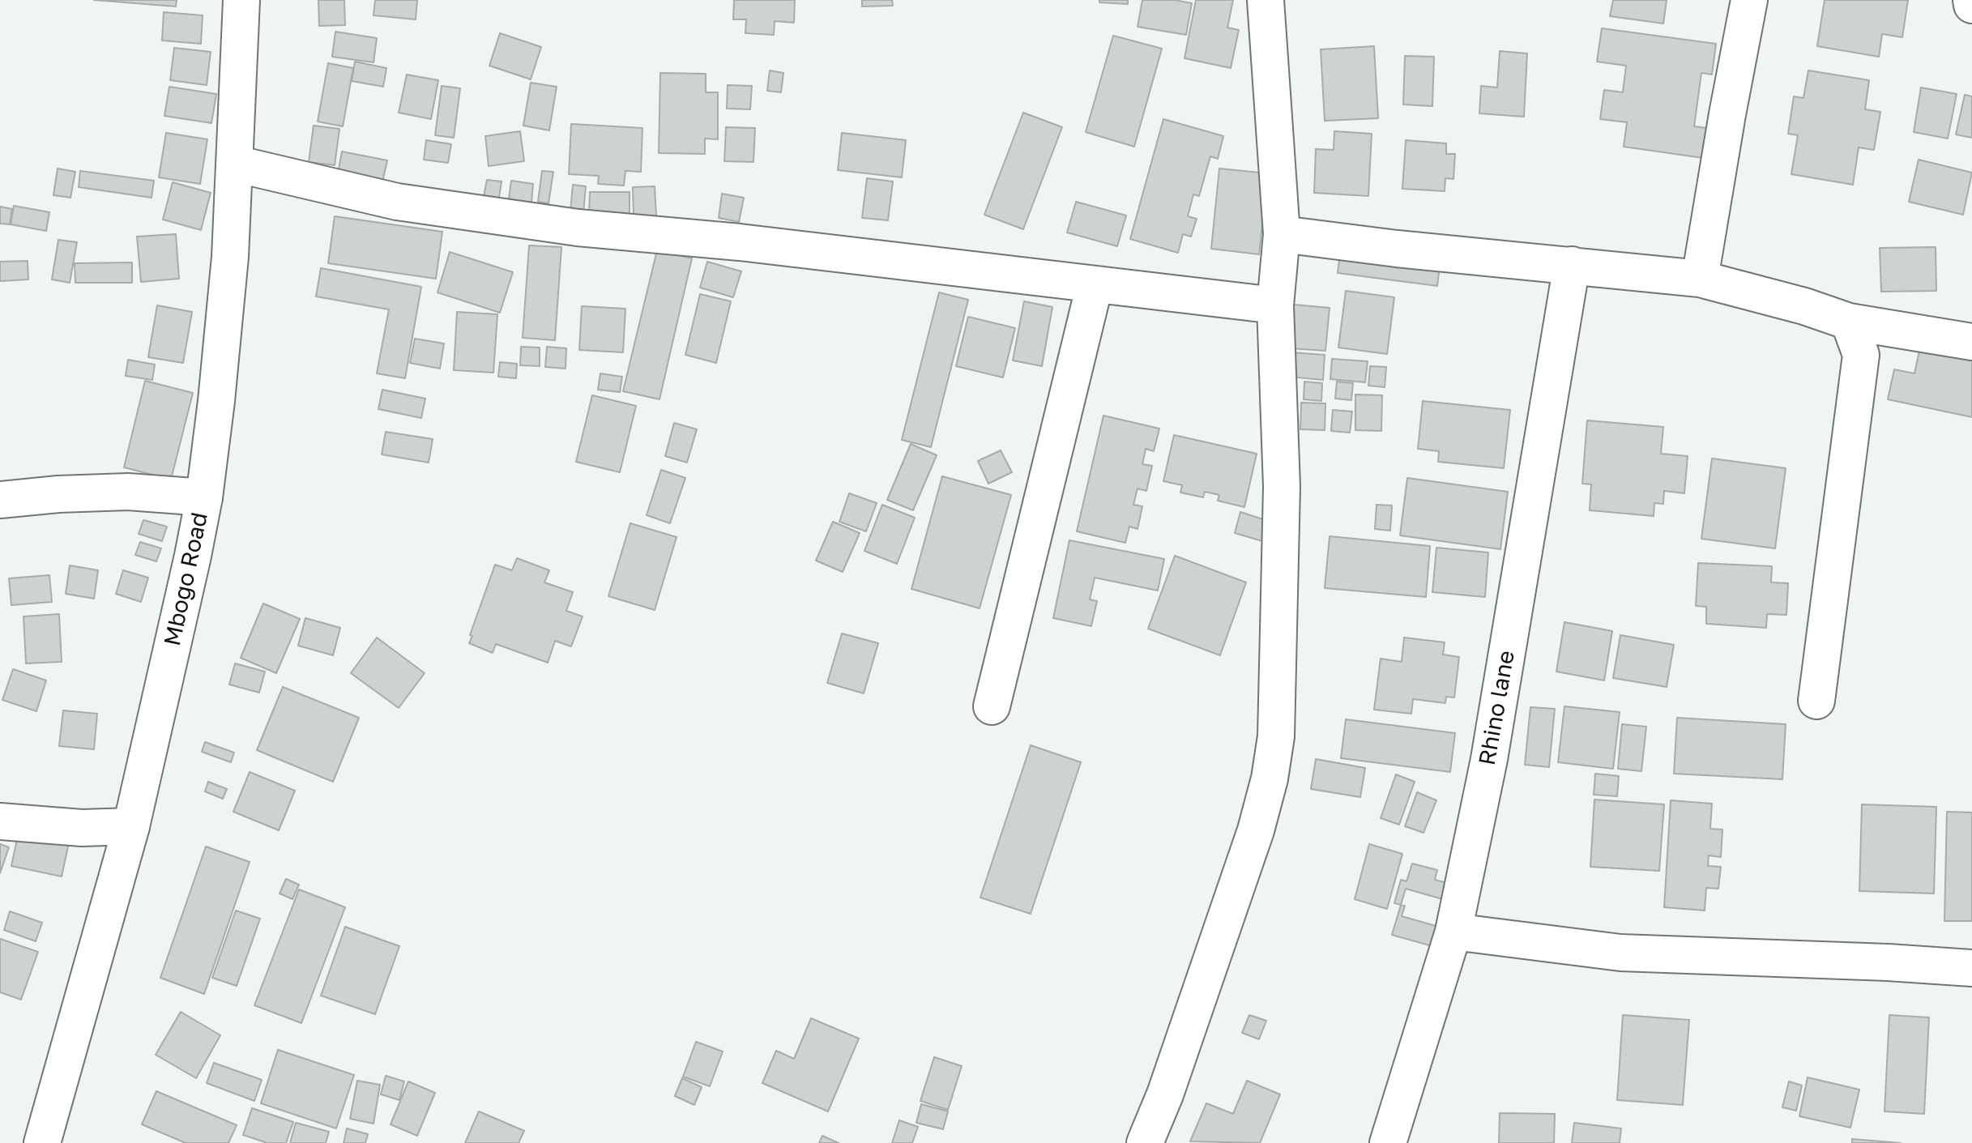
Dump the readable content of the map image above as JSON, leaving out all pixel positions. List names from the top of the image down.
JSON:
{
  "streets": {
    "street": ["Mbogo Road", "Rhino lane"]
  }
}
